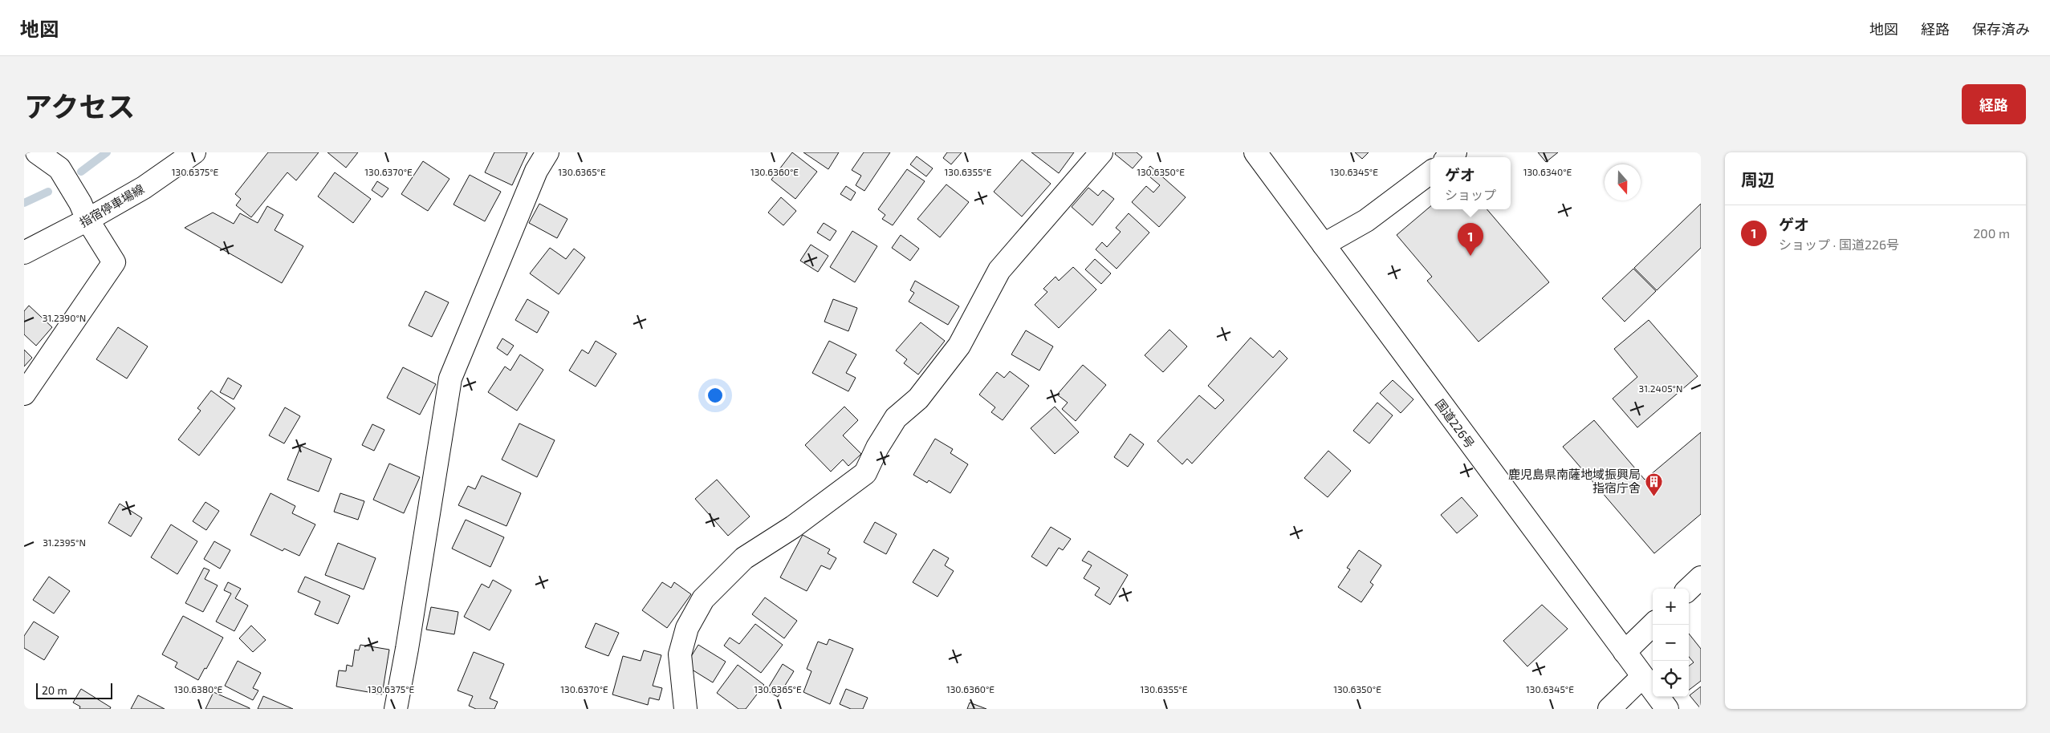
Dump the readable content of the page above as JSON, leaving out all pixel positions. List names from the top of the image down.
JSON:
{
  "streets": {
    "main road": ["指宿停車場線", "国道226号"]
  },
  "places": {
    "building": ["鹿児島県南薩地域振興局 指宿庁舍"]
  },
  "scale_bar": "20 m",
  "north": "bottom",
  "page": {
    "header": "地図",
    "nav": ["地図", "経路", "保存済み"],
    "title": "アクセス",
    "buttons": "経路",
    "heading": "周辺",
    "popup": ["ゲオ", "ショップ"],
    "list": [
      {
        "mark": "1",
        "name": "ゲオ",
        "note": "ショップ · 国道226号",
        "value": "200 m"
      }
    ],
    "pins": "1",
    "map_buttons": ["+", "−"],
    "scale": "20 m"
  },
  "coordinates": [
    "130.6355°E",
    "130.6350°E",
    "130.6340°E",
    "130.6375°E",
    "130.6370°E",
    "130.6365°E",
    "130.6360°E",
    "130.6345°E",
    "31.2390°N",
    "31.2405°N",
    "31.2395°N",
    "130.6380°E"
  ]
}
